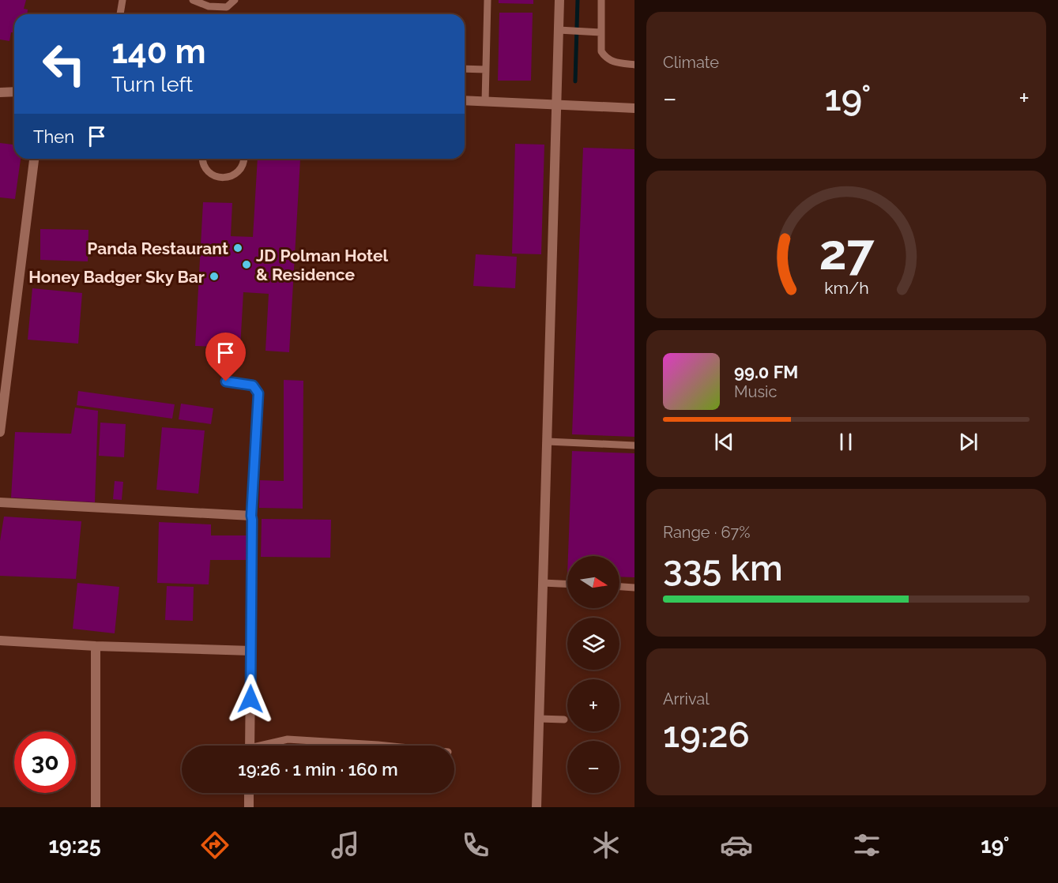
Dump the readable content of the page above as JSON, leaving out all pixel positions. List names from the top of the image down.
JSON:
{
  "places": ["Panda Restaurant", "JD Polman Hotel & Residence", "Honey Badger Sky Bar"],
  "north": "right",
  "page": {
    "tile": [
      "Climate",
      ["Range · 67%", "335 km"],
      ["Arrival", "19:26"]
    ],
    "turn": ["140 m", "Turn left"],
    "heat": ["−", "19°", "+"],
    "then": "Then",
    "song": ["99.0 FM", "Music"],
    "map_buttons": ["+", "−"],
    "limit": "30",
    "trip": "19:26 · 1 min · 160 m",
    "tabs": ["19:25", "19°"],
    "gauge": ["27", "km/h"]
  }
}
